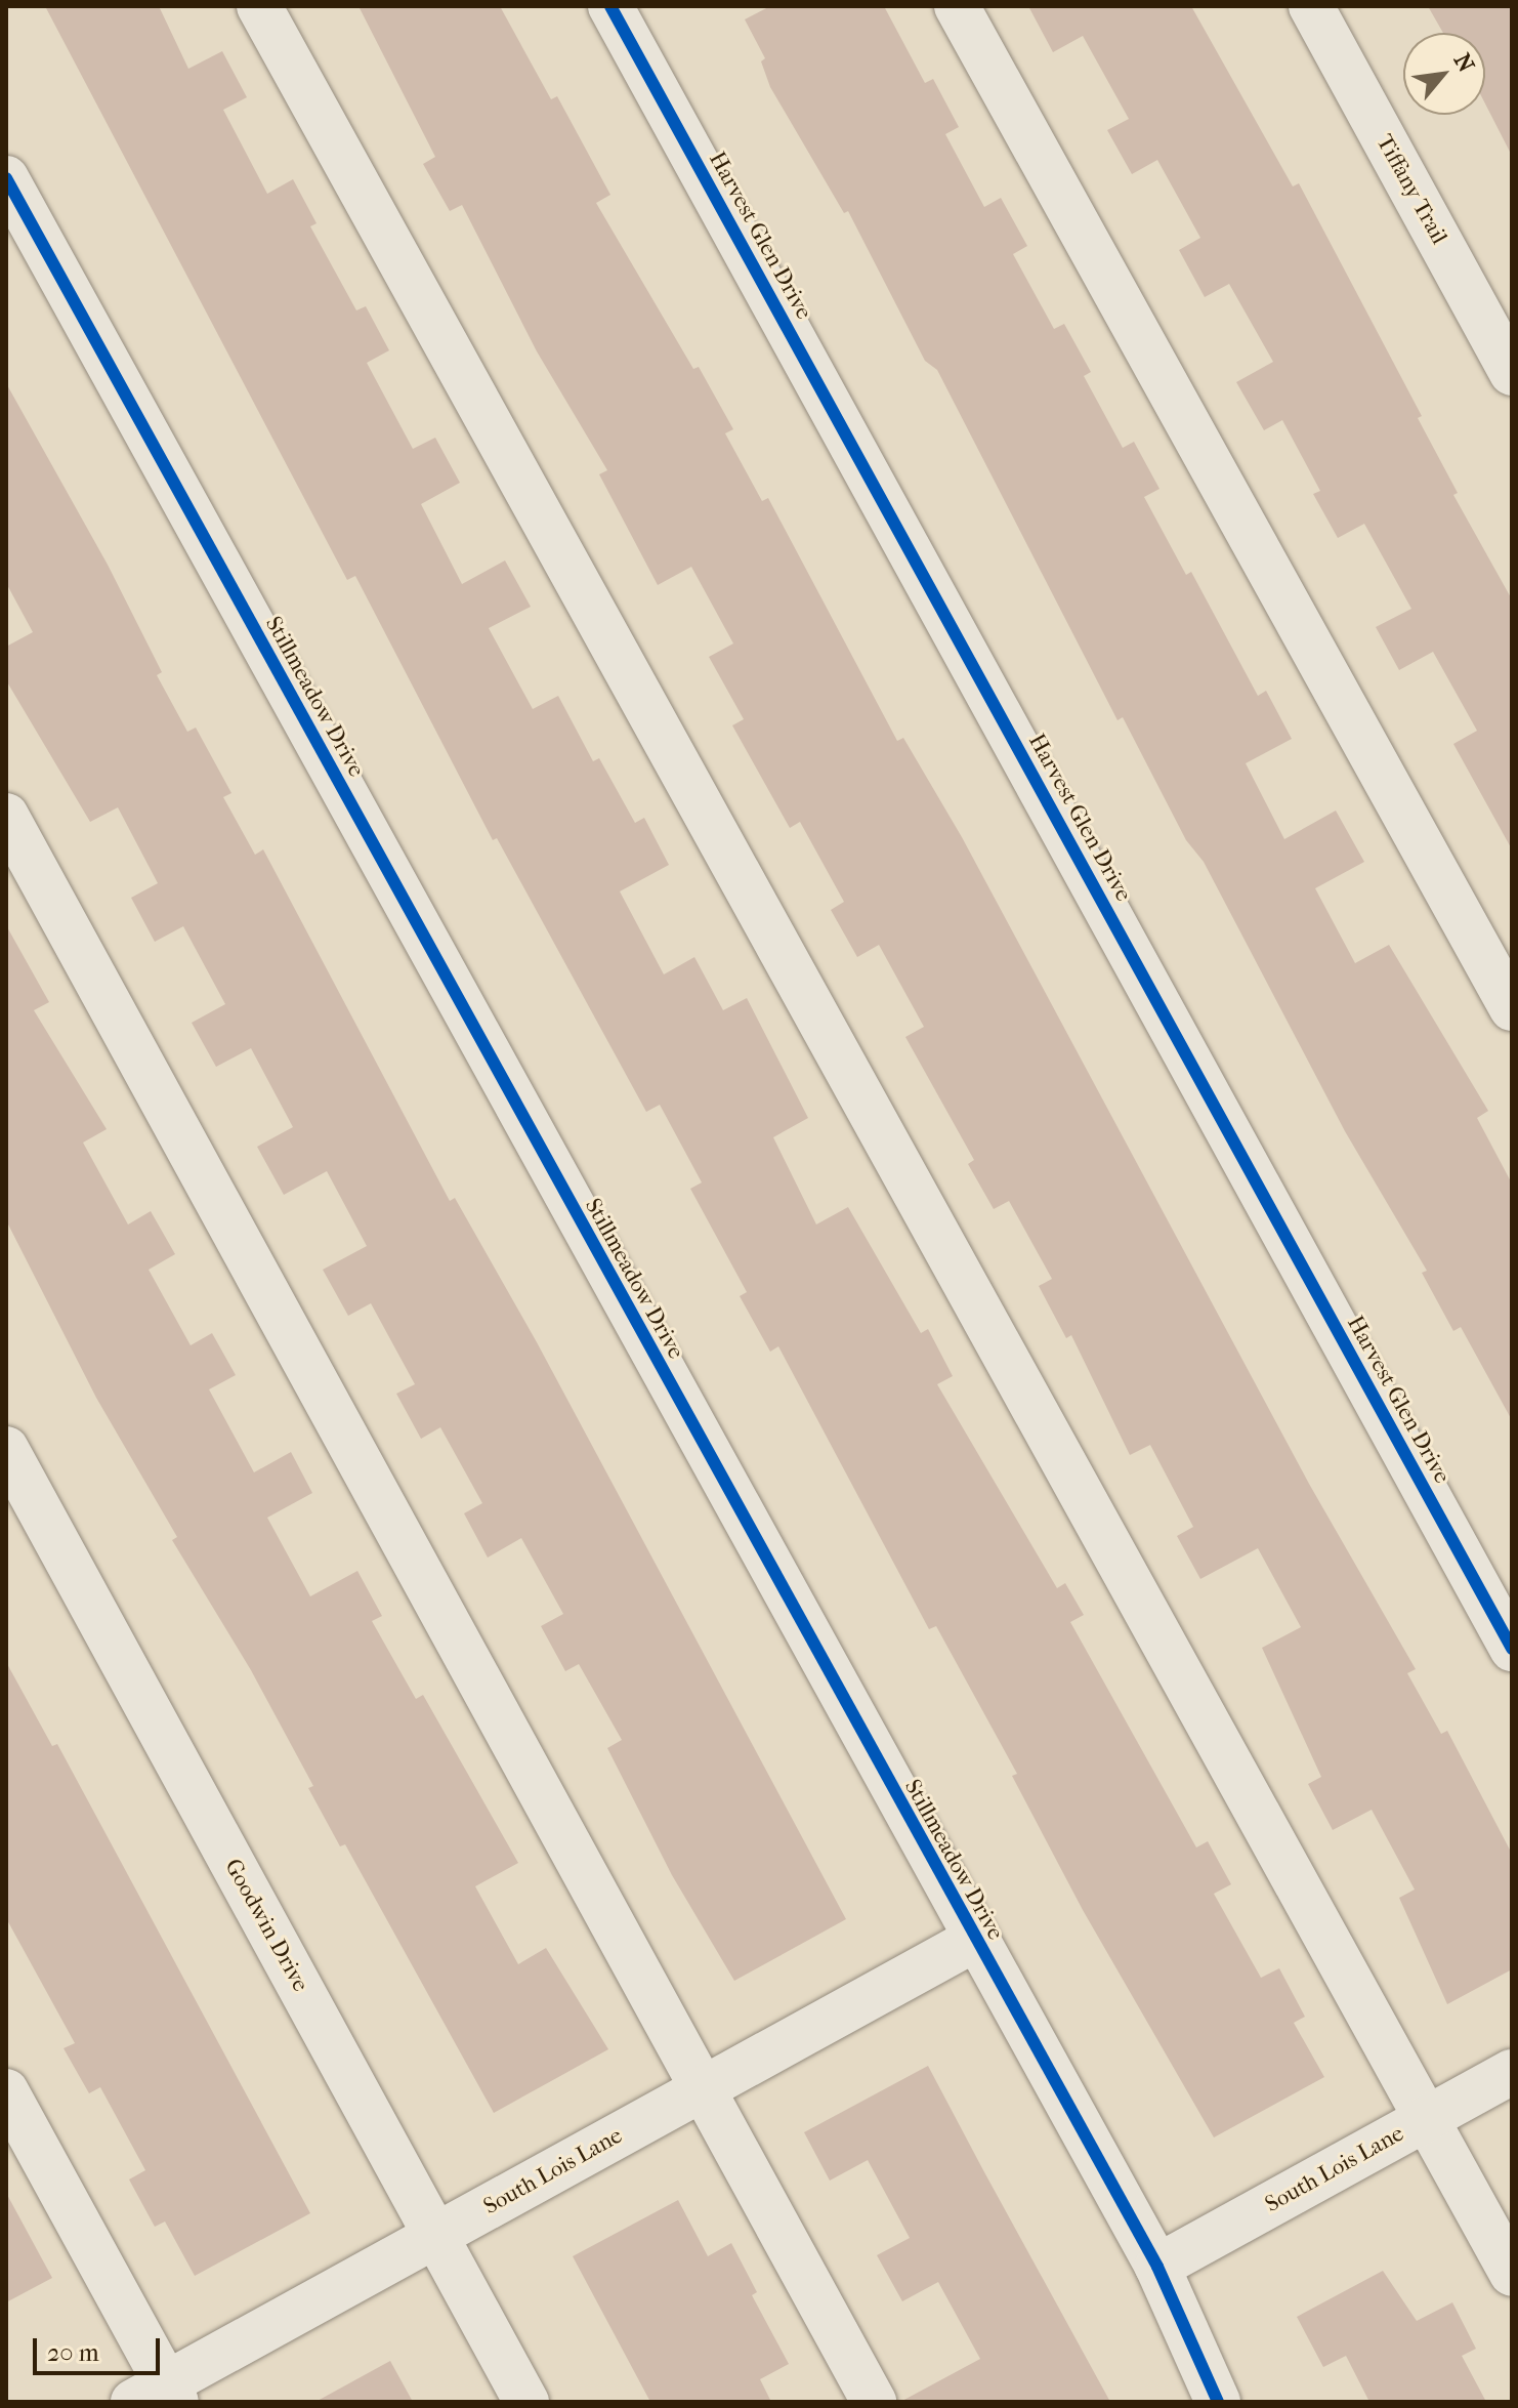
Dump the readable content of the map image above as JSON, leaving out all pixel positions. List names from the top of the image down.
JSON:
{
  "streets": {
    "street": [
      "Tiffany Trail",
      "Harvest Glen Drive",
      "Stillmeadow Drive",
      "Goodwin Drive",
      "South Lois Lane"
    ]
  },
  "crossings": [
    ["Stillmeadow Drive", "South Lois Lane"],
    ["Goodwin Drive", "South Lois Lane"]
  ],
  "scale_bar": "20 m",
  "north": "top right"
}
